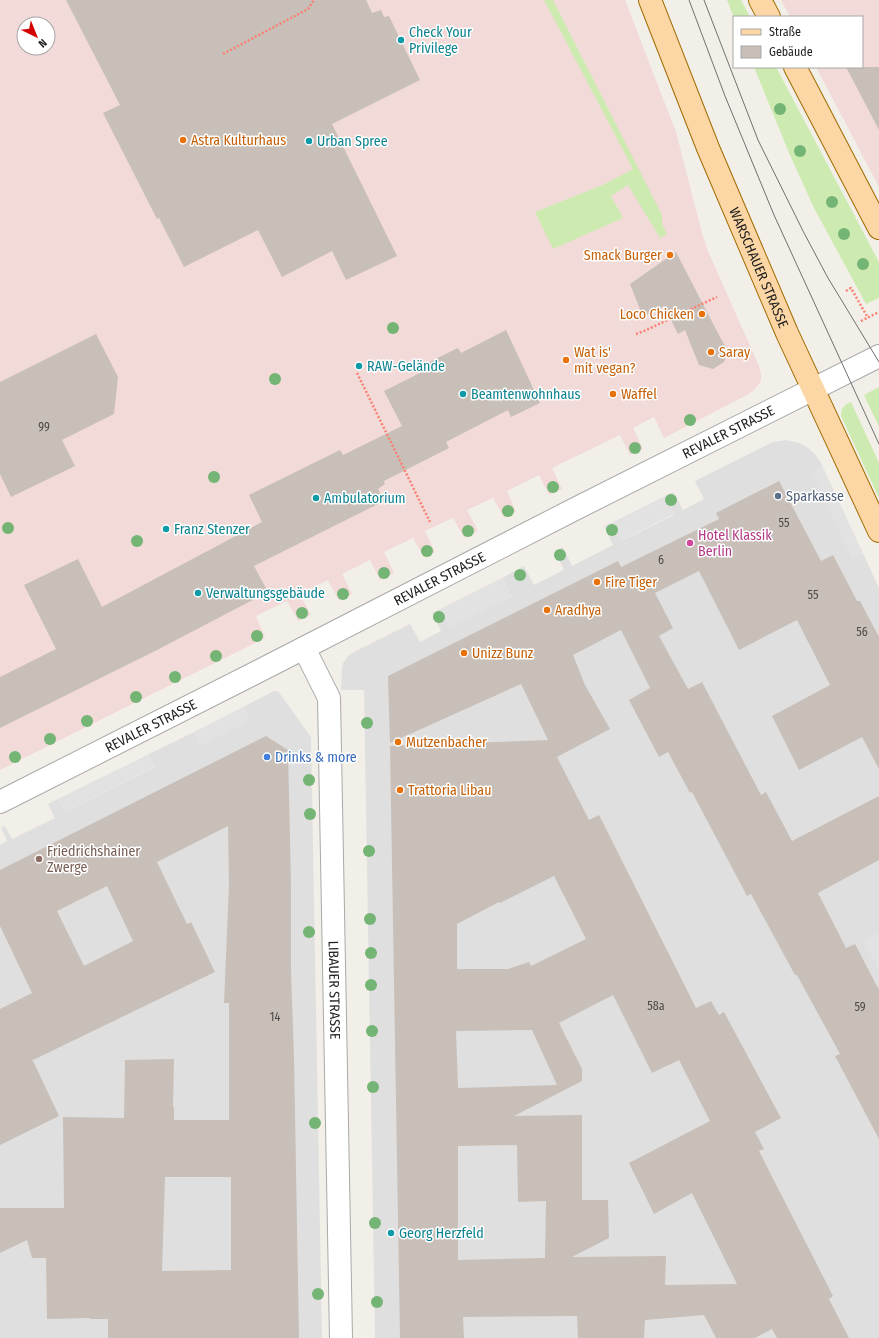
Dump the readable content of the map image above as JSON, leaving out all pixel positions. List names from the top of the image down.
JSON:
{
  "streets": {
    "main road": ["WARSCHAUER STRASSE"],
    "street": ["REVALER STRASSE", "LIBAUER STRASSE"]
  },
  "crossings": [
    ["WARSCHAUER STRASSE", "REVALER STRASSE"],
    ["REVALER STRASSE", "LIBAUER STRASSE"]
  ],
  "places": [
    "Check Your Privilege",
    "Astra Kulturhaus",
    "Urban Spree",
    "Smack Burger",
    "Loco Chicken",
    "Saray",
    "Wat is' mit vegan?",
    "RAW-Gelände",
    "Beamtenwohnhaus",
    "Waffel",
    "Sparkasse",
    "Ambulatorium",
    "Franz Stenzer",
    "Hotel Klassik Berlin",
    "Fire Tiger",
    "Verwaltungsgebäude",
    "Aradhya",
    "Unizz Bunz",
    "Mutzenbacher",
    "Drinks & more",
    "Trattoria Libau",
    "Friedrichshainer Zwerge",
    "Georg Herzfeld"
  ],
  "house_numbers": [
    "99",
    "55",
    "6",
    "55",
    "56",
    "58a",
    "59",
    "14"
  ],
  "legend": ["Straße", "Gebäude"],
  "north": "bottom right"
}
